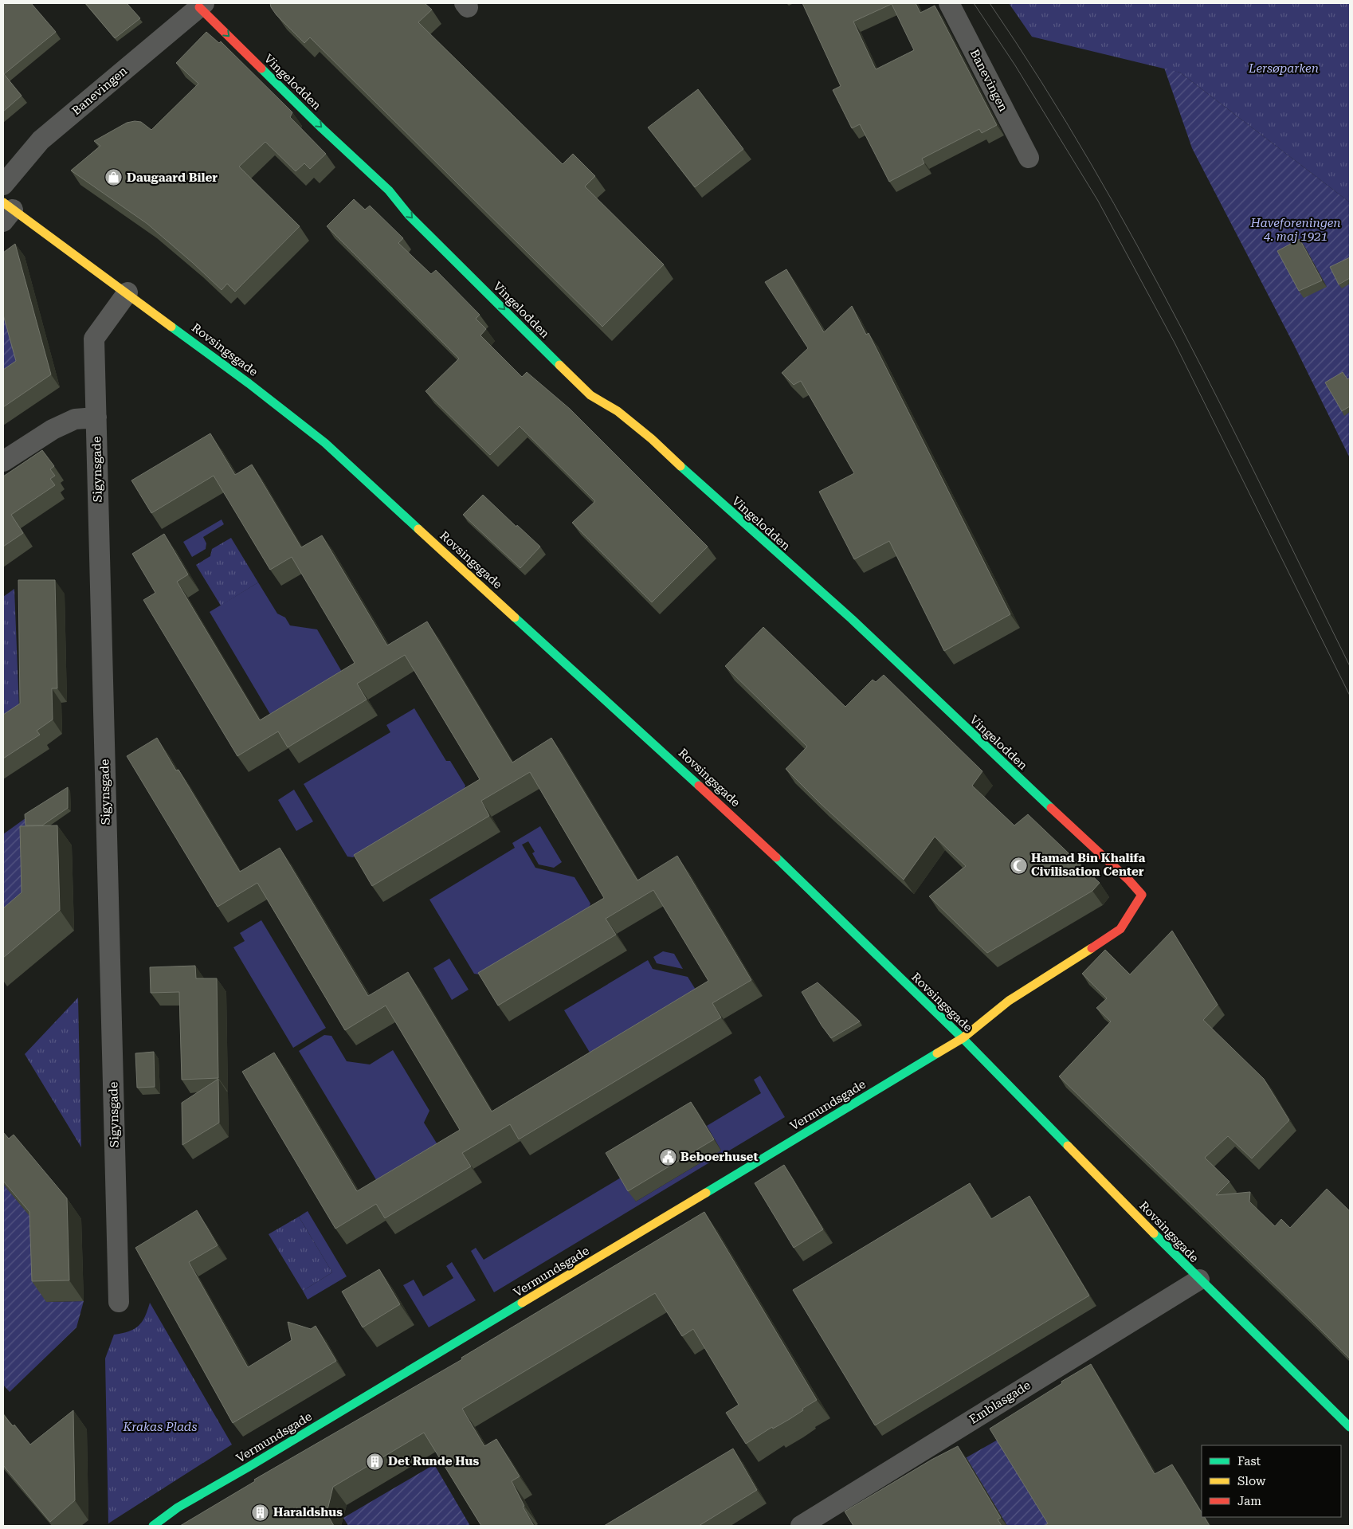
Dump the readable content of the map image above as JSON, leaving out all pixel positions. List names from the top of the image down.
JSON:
{
  "streets": {
    "street": [
      "Banevingen",
      "Vingelodden",
      "Rovsingsgade",
      "Sigynsgade",
      "Vermundsgade",
      "Emblasgade"
    ]
  },
  "crossings": [
    ["Banevingen", "Vingelodden"],
    ["Vingelodden", "Rovsingsgade"],
    ["Vingelodden", "Vermundsgade"],
    ["Rovsingsgade", "Sigynsgade"],
    ["Rovsingsgade", "Vermundsgade"],
    ["Rovsingsgade", "Emblasgade"]
  ],
  "one_way": ["Vingelodden"],
  "parks": ["Lersøparken", "Haveforeningen 4. maj 1921", "Krakas Plads"],
  "places": {
    "shop": ["Daugaard Biler"],
    "mosque": ["Hamad Bin Khalifa Civilisation Center"],
    "public building": ["Beboerhuset"],
    "building": ["Det Runde Hus", "Haraldshus"]
  },
  "legend": ["Fast", "Slow", "Jam"]
}
